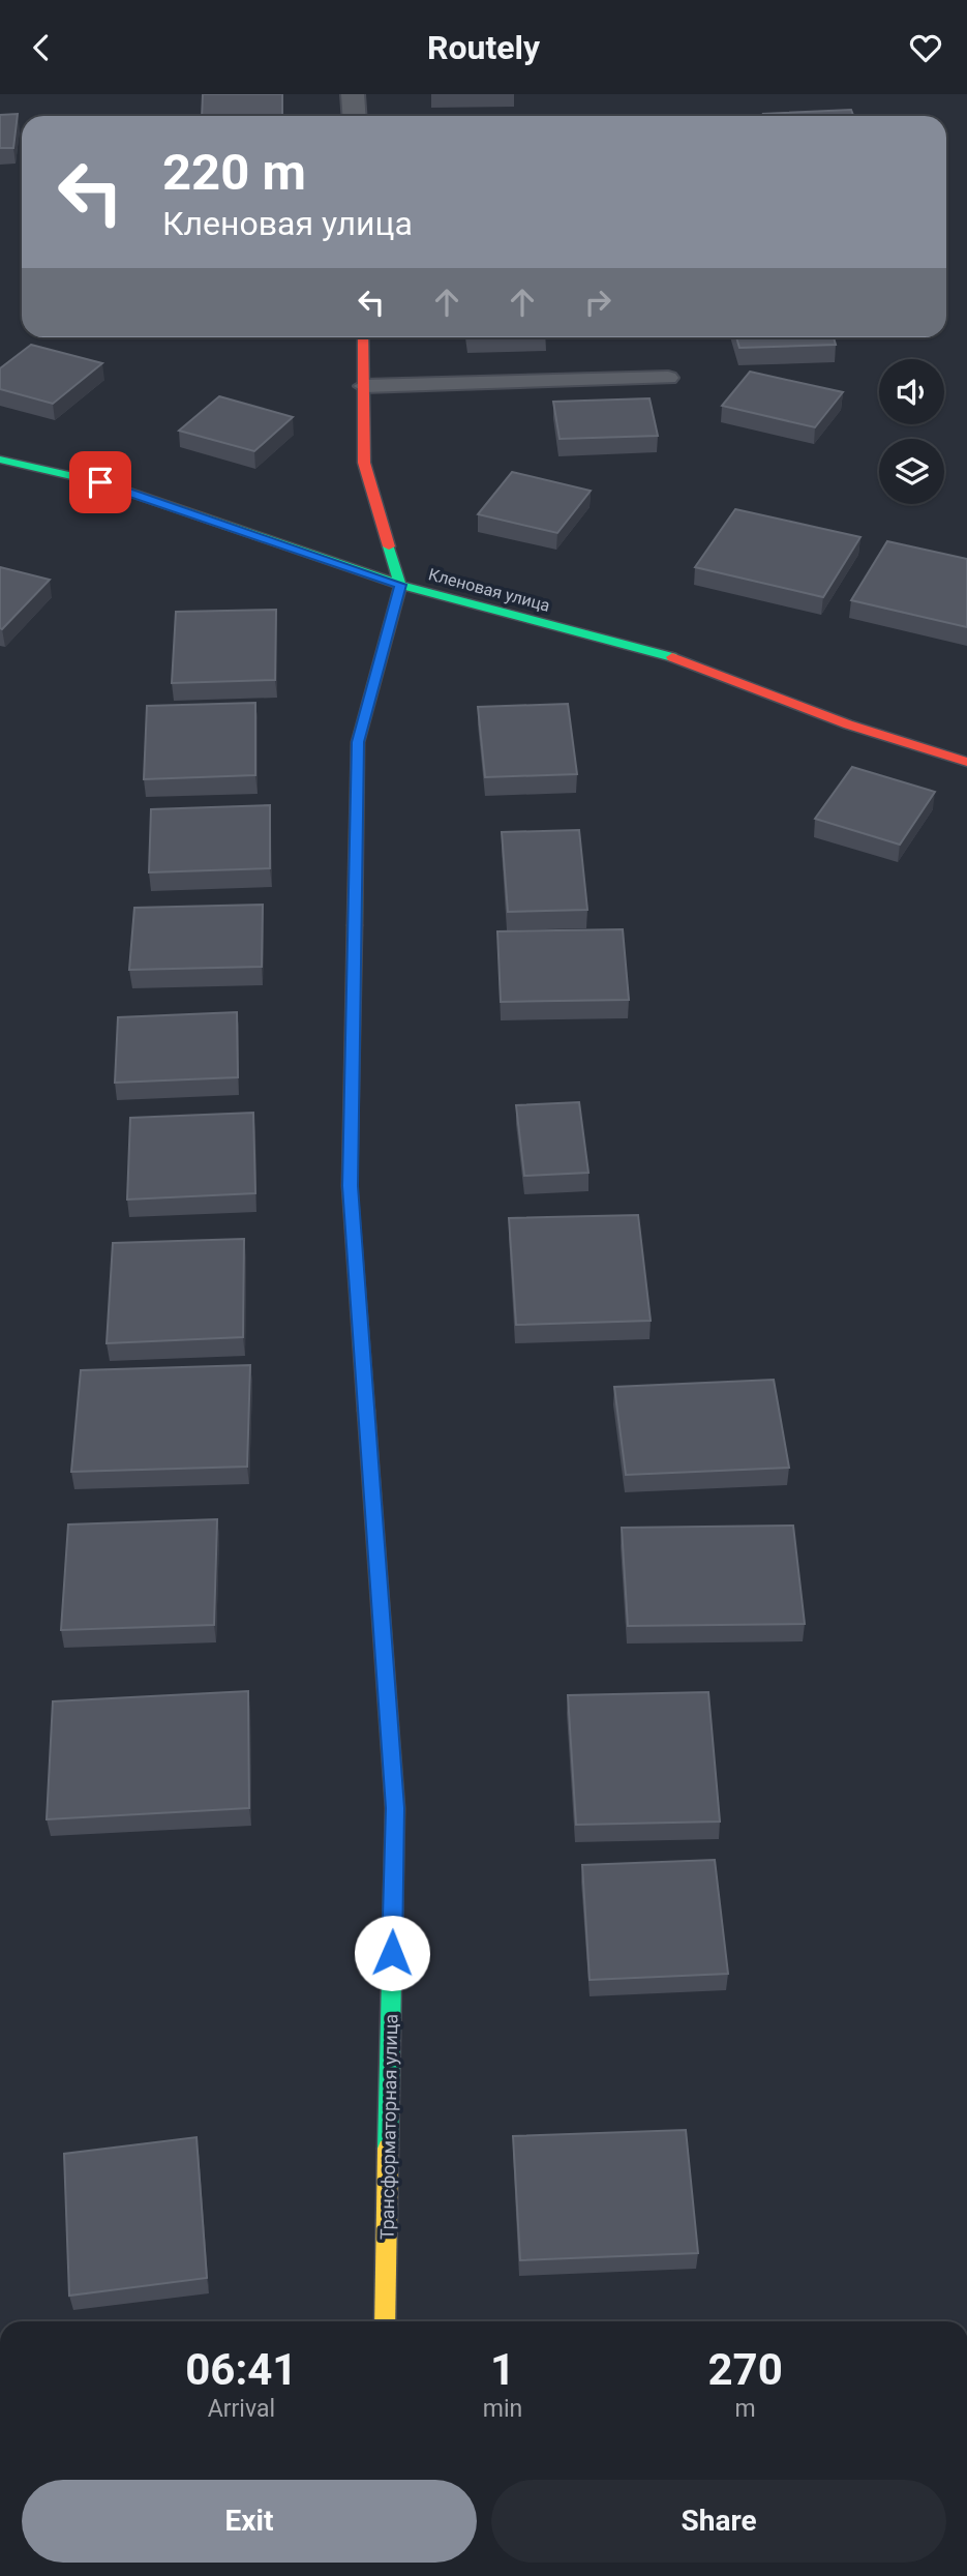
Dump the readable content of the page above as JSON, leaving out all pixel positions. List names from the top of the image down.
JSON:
{
  "streets": {
    "street": ["Кленовая улица", "Трансформаторная улица"]
  },
  "crossings": [
    ["Кленовая улица", "Трансформаторная улица"]
  ],
  "page": {
    "header": "Routely",
    "turn": ["220 m", "Кленовая улица"],
    "eta": [
      "06:41",
      "Arrival",
      "1",
      "min",
      "270",
      "m"
    ],
    "buttons": ["Exit", "Share"]
  }
}
